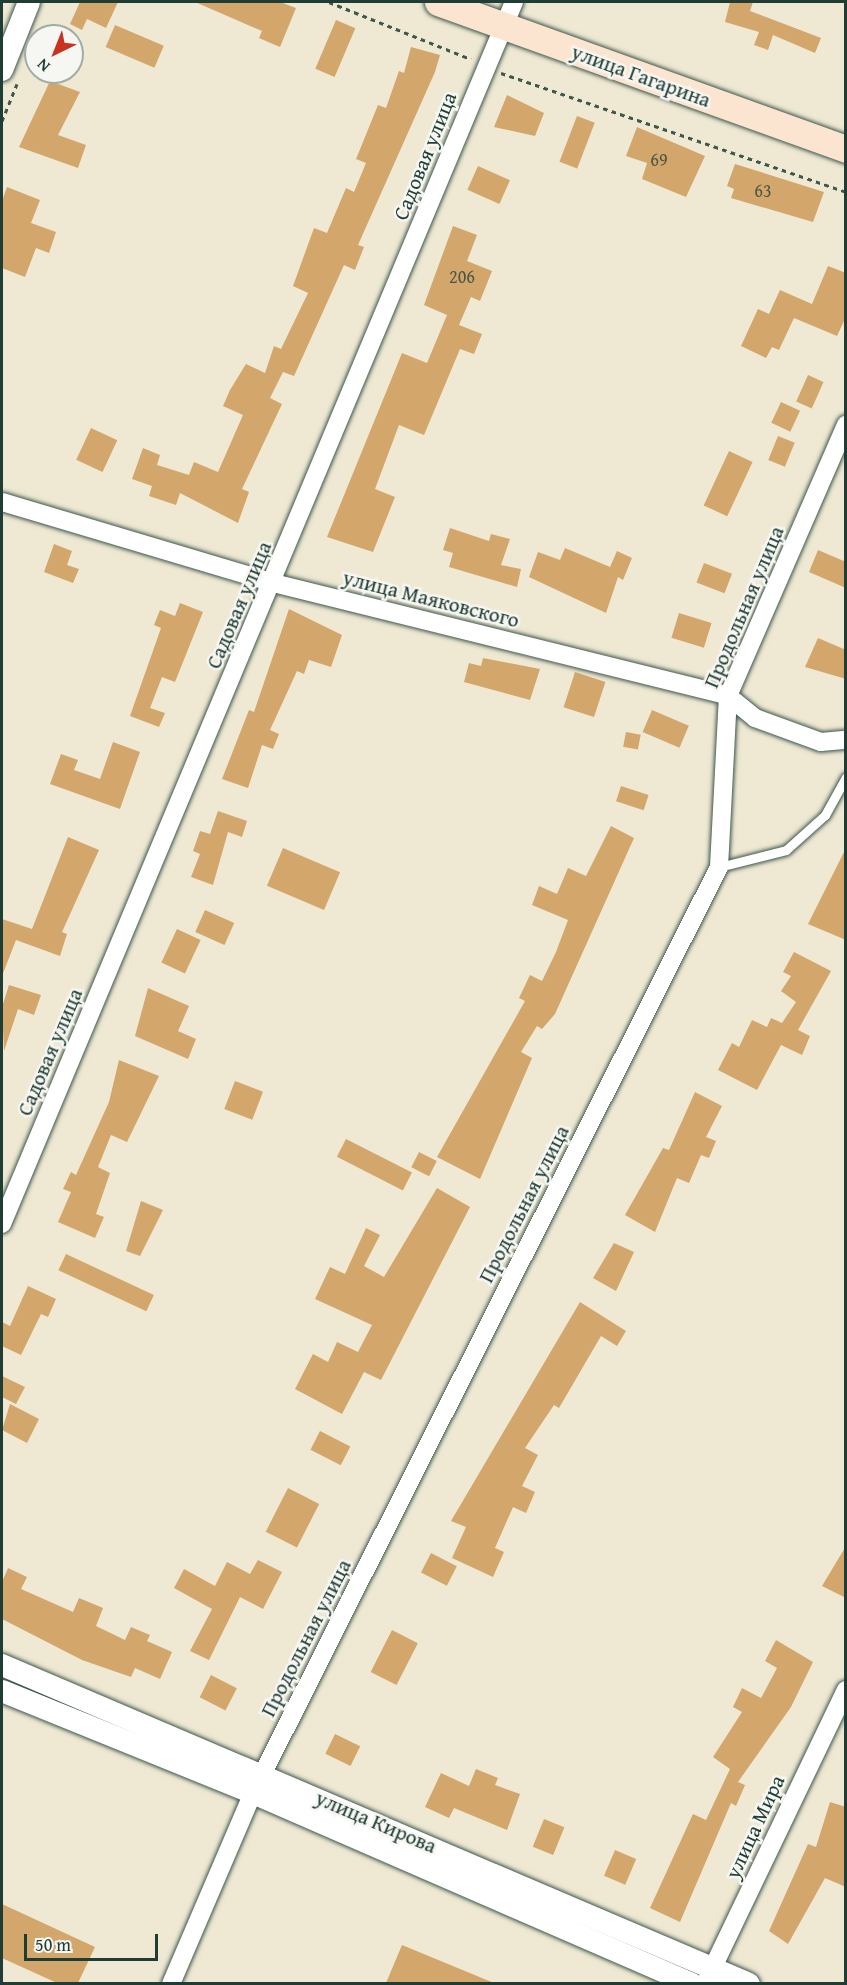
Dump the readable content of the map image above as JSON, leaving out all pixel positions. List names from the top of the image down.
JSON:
{
  "streets": {
    "main road": ["улица Гагарина"],
    "street": [
      "Садовая улица",
      "улица Маяковского",
      "Продольная улица",
      "улица Кирова",
      "улица Мира"
    ]
  },
  "crossings": [
    ["улица Гагарина", "Садовая улица"],
    ["Садовая улица", "улица Маяковского"],
    ["улица Маяковского", "Продольная улица"],
    ["Продольная улица", "улица Кирова"],
    ["улица Кирова", "улица Мира"]
  ],
  "house_numbers": ["69", "63", "206"],
  "scale_bar": "50 m",
  "north": "bottom left"
}
